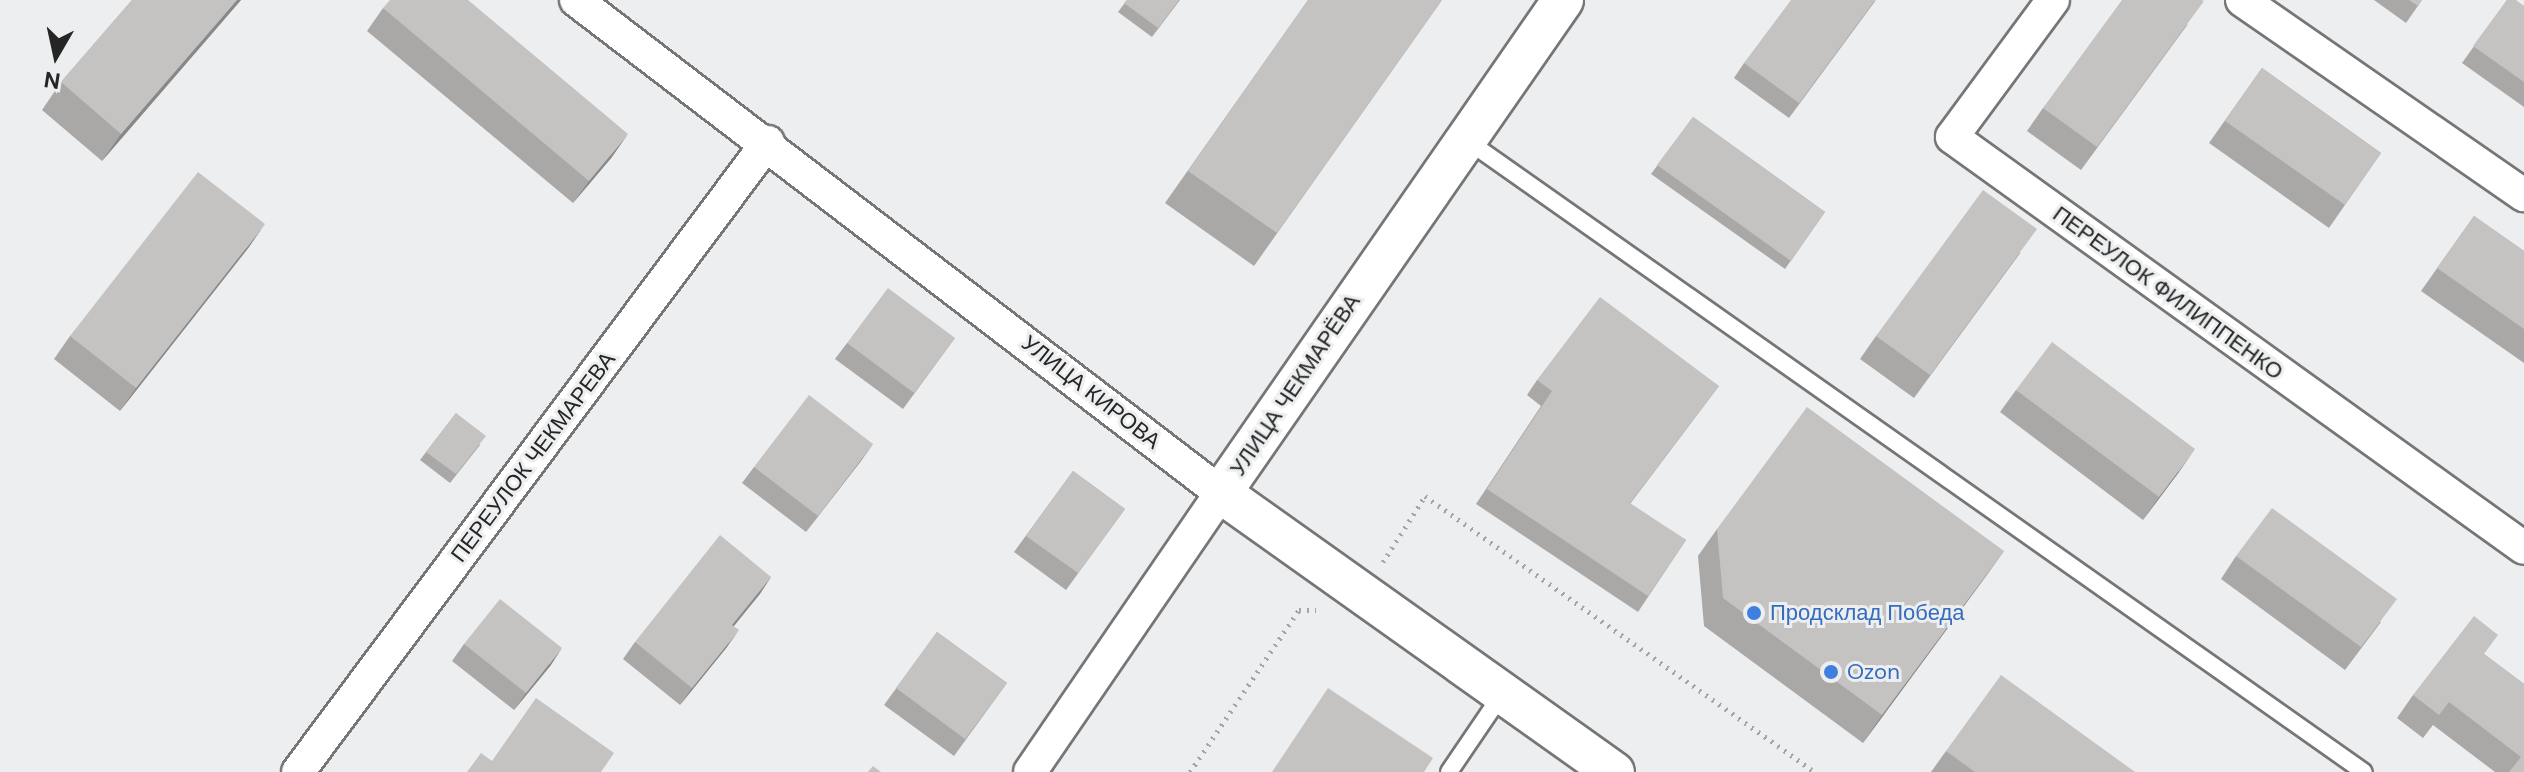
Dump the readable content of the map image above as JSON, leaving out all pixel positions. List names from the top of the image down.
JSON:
{
  "streets": {
    "street": [
      "ПЕРЕУЛОК ФИЛИППЕНКО",
      "УЛИЦА ЧЕКМАРЁВА",
      "УЛИЦА КИРОВА",
      "ПЕРЕУЛОК ЧЕКМАРЕВА"
    ]
  },
  "crossings": [
    ["УЛИЦА ЧЕКМАРЁВА", "УЛИЦА КИРОВА"],
    ["УЛИЦА КИРОВА", "ПЕРЕУЛОК ЧЕКМАРЕВА"]
  ],
  "places": ["Продсклад Победа", "Ozon"],
  "north": "bottom"
}
